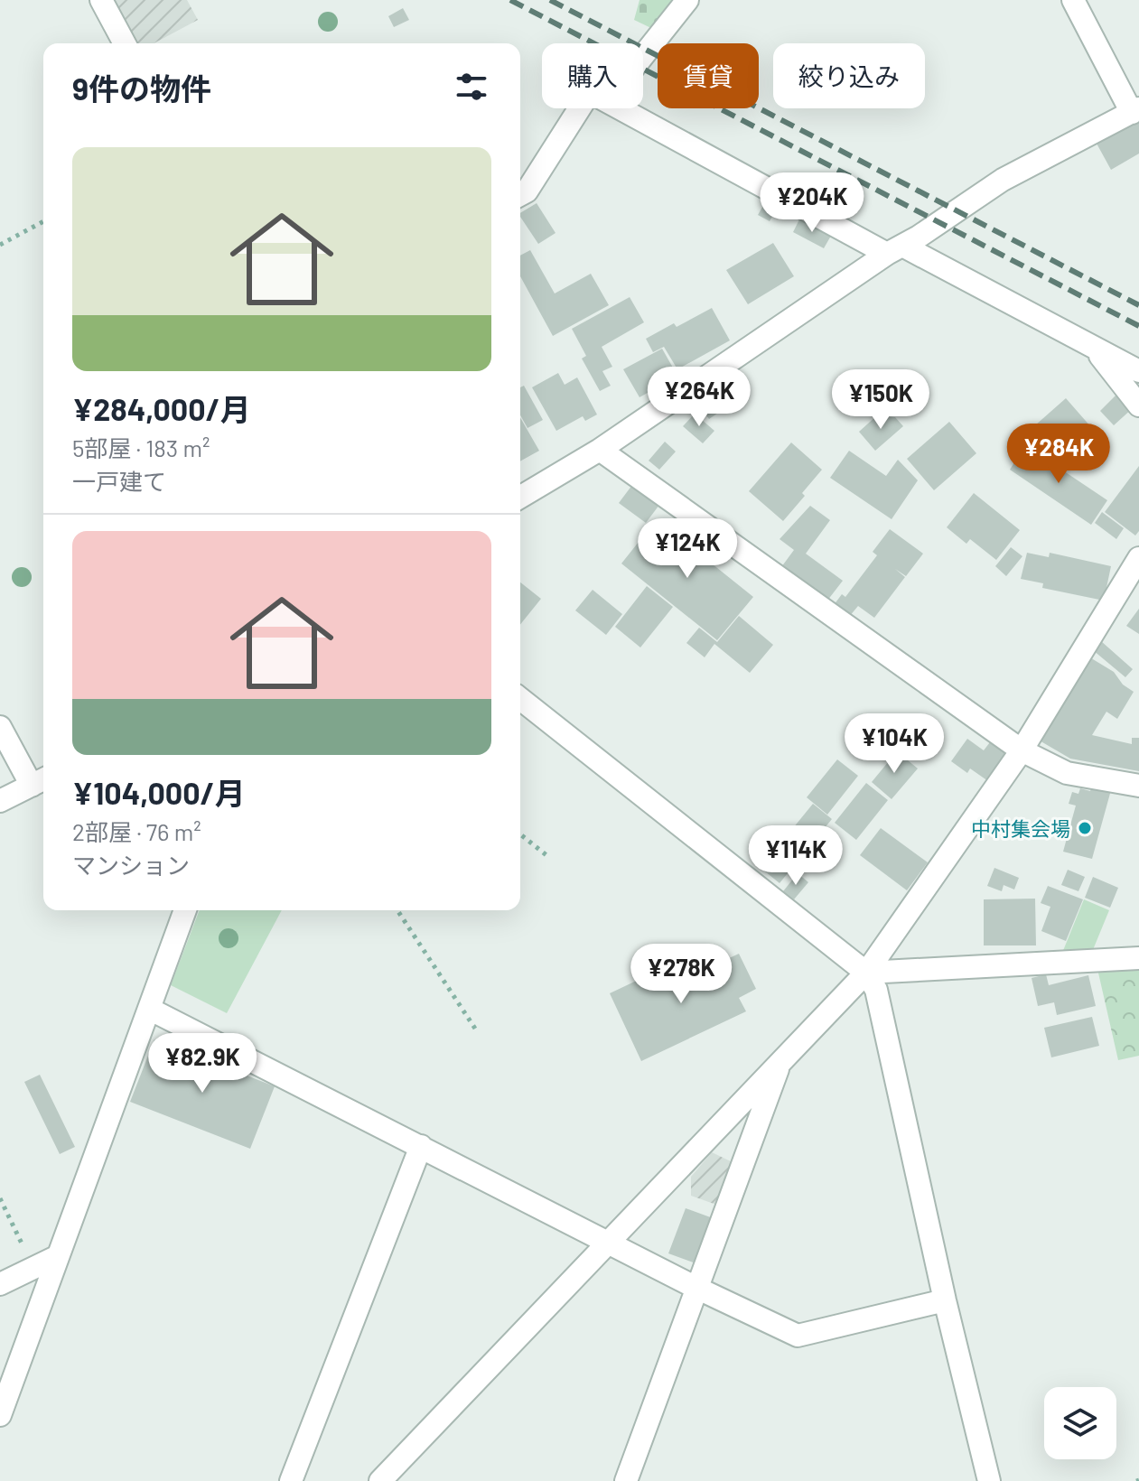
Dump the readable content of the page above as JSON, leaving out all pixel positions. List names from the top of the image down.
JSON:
{
  "places": ["中村集会場"],
  "page": {
    "chip": ["購入", "賃貸", "絞り込み"],
    "heading": "9件の物件",
    "list": [
      {
        "name": "¥284,000/月",
        "note": "5部屋 · 183 m² · 一戸建て"
      },
      {
        "name": "¥104,000/月",
        "note": "2部屋 · 76 m² · マンション"
      }
    ],
    "price": [
      "¥204K",
      "¥264K",
      "¥150K",
      "¥284K",
      "¥124K",
      "¥104K",
      "¥114K",
      "¥278K",
      "¥82.9K"
    ]
  }
}
